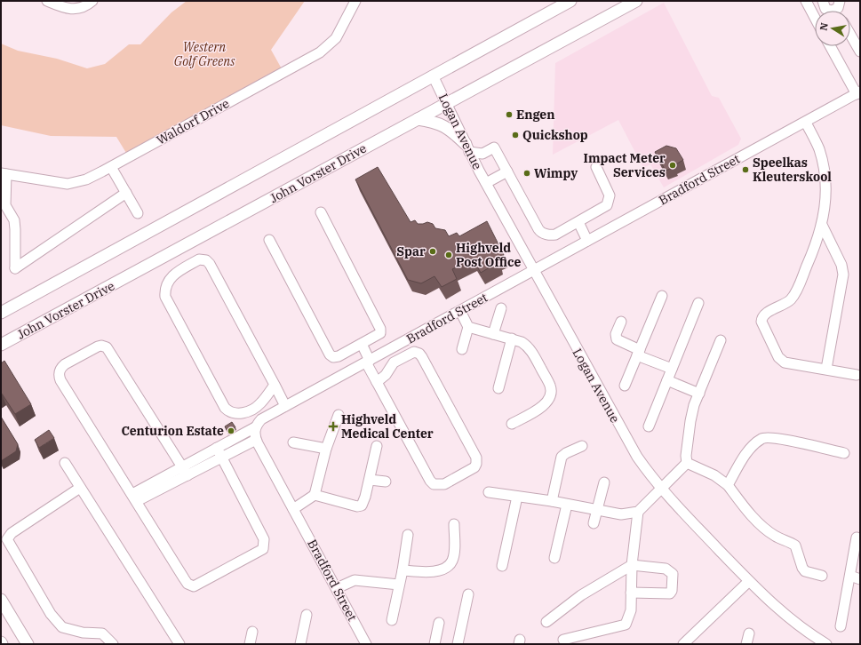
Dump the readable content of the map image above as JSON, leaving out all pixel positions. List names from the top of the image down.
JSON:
{
  "streets": {
    "main road": ["John Vorster Drive"],
    "street": ["Waldorf Drive", "Logan Avenue", "Bradford Street"]
  },
  "crossings": [
    ["Logan Avenue", "John Vorster Drive"],
    ["Logan Avenue", "Bradford Street"]
  ],
  "parks": ["Western Golf Greens"],
  "places": {
    "other": [
      "Engen",
      "Quickshop",
      "Impact Meter Services",
      "Speelkas Kleuterskool",
      "Wimpy",
      "Spar",
      "Highveld Post Office",
      "Centurion Estate"
    ],
    "health": ["Highveld Medical Center"]
  },
  "north": "left"
}
